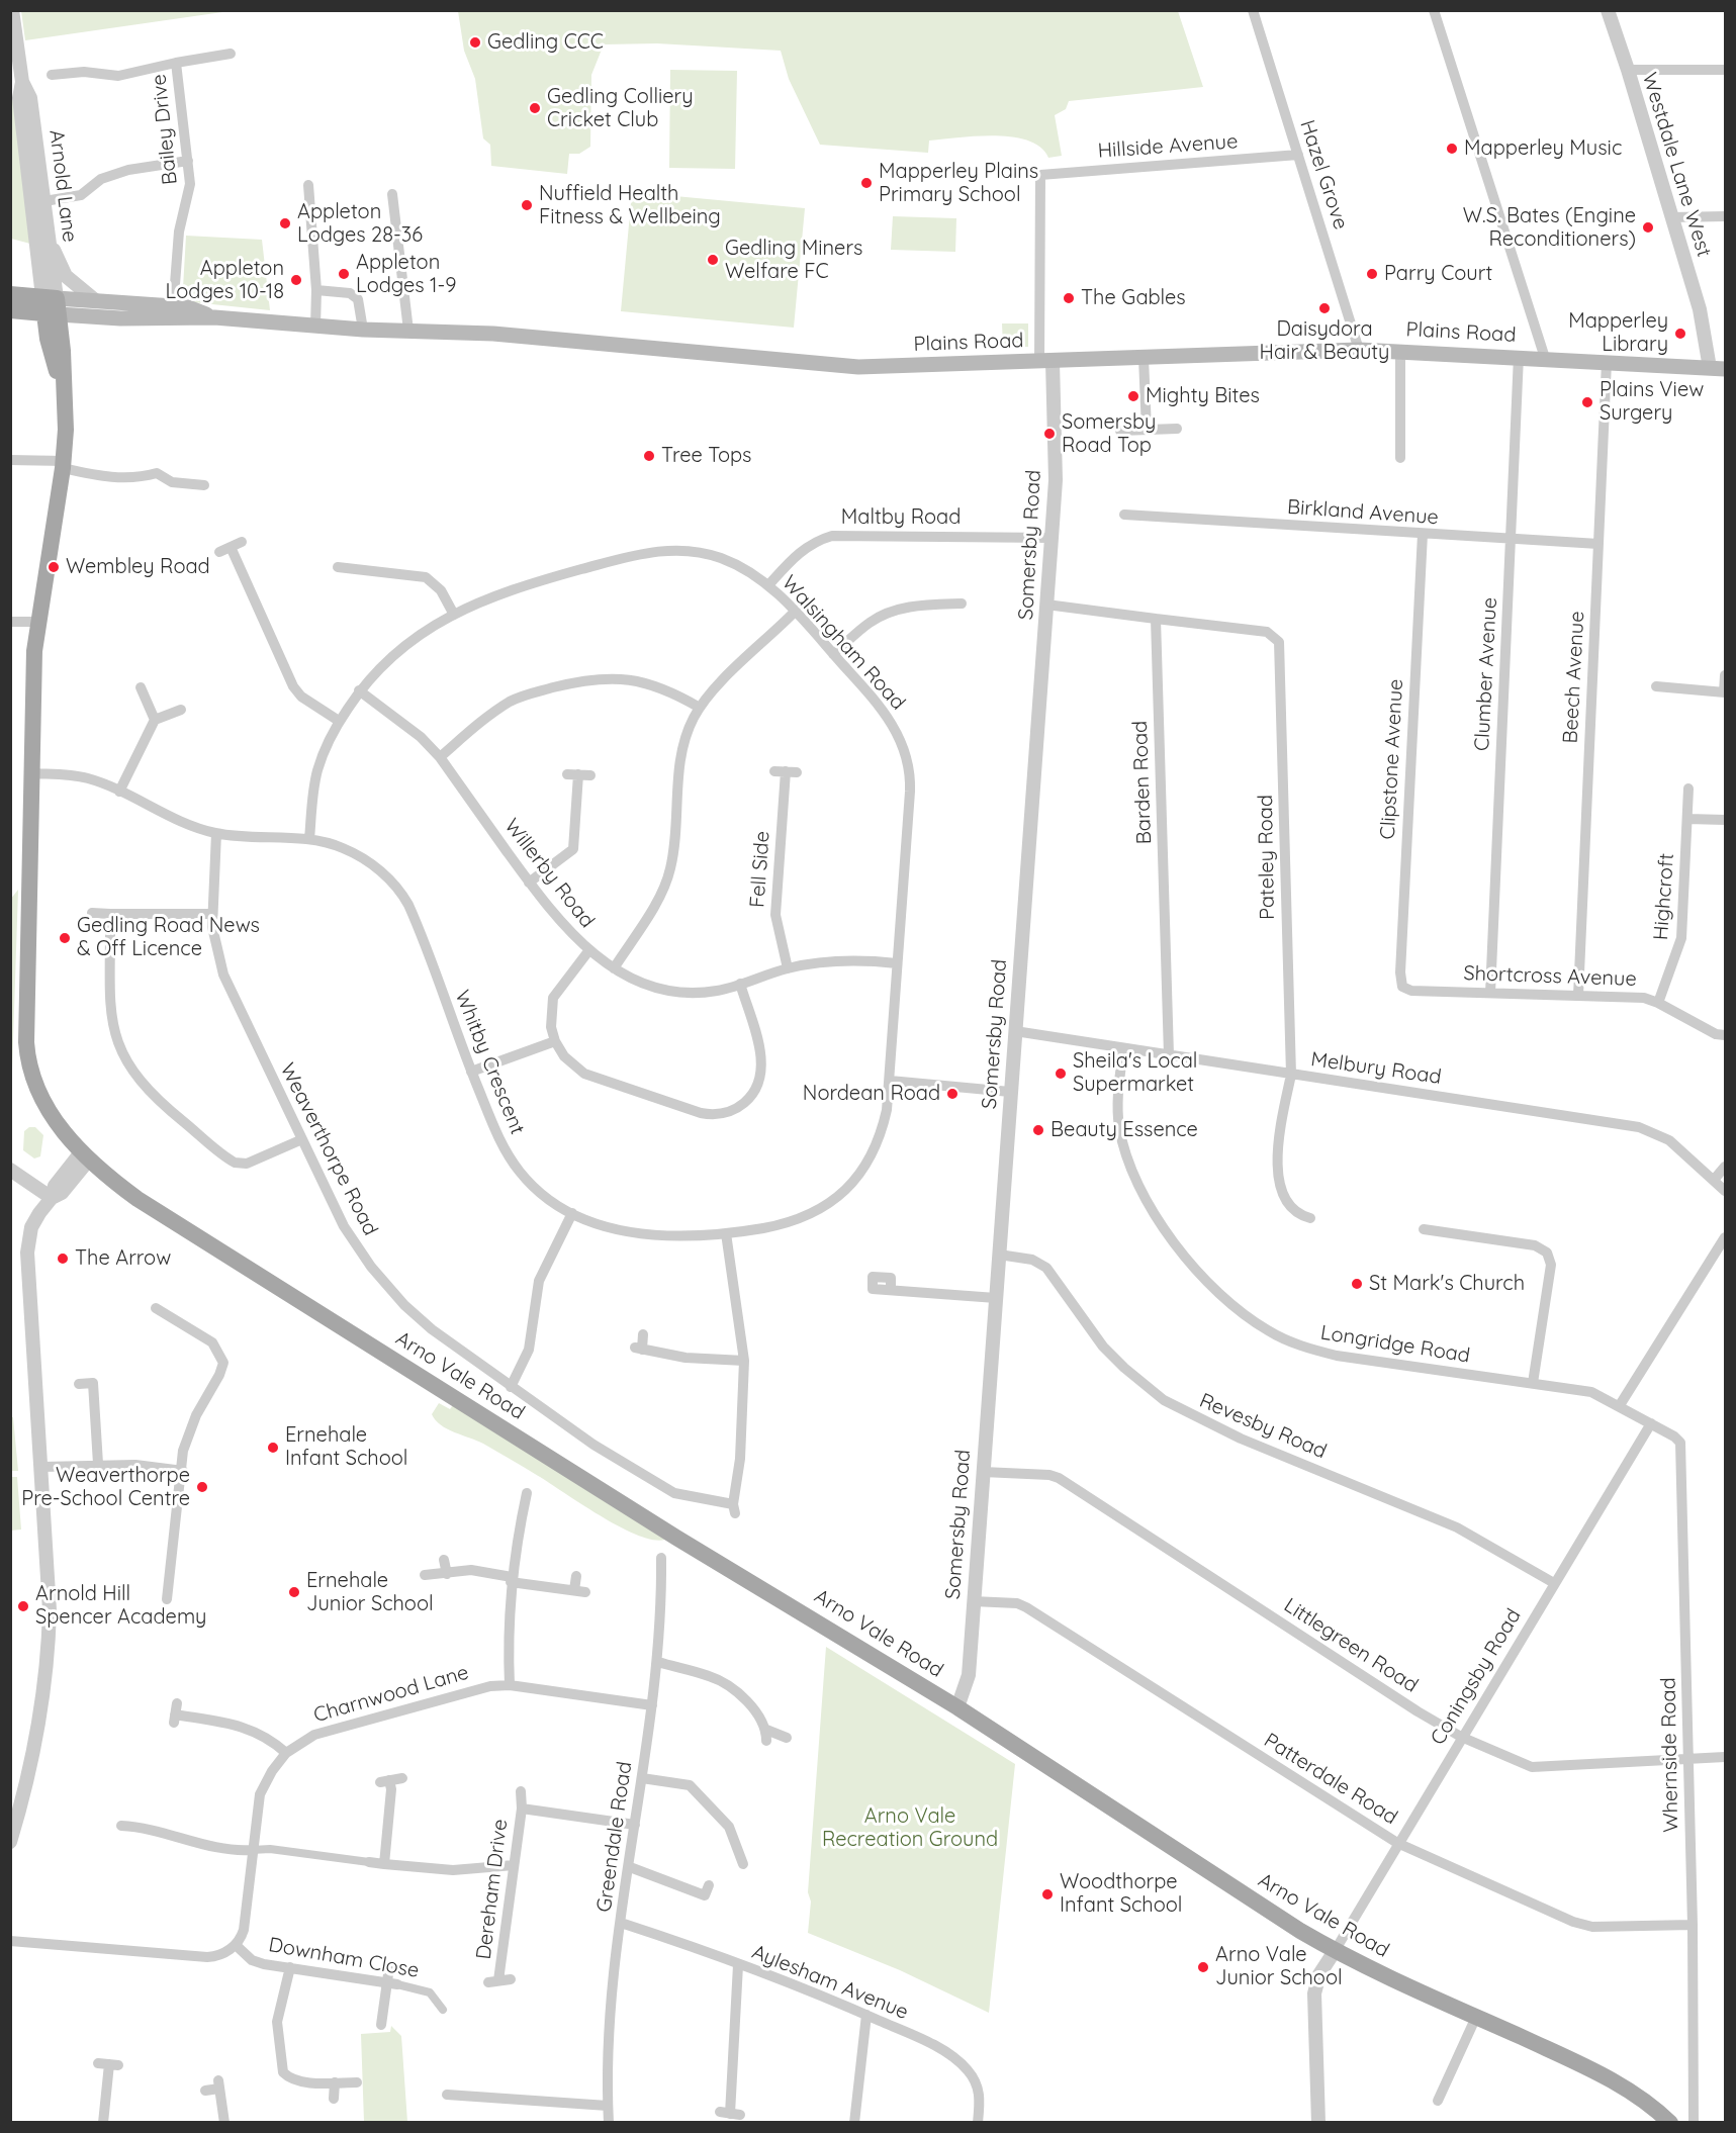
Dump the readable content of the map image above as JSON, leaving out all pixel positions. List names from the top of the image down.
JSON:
{
  "streets": {
    "main road": ["Plains Road", "Arno Vale Road"],
    "street": [
      "Bailey Drive",
      "Hillside Avenue",
      "Westdale Lane West",
      "Hazel Grove",
      "Arnold Lane",
      "Birkland Avenue",
      "Maltby Road",
      "Somersby Road",
      "Walsingham Road",
      "Clumber Avenue",
      "Beech Avenue",
      "Clipstone Avenue",
      "Barden Road",
      "Pateley Road",
      "Fell Side",
      "Willerby Road",
      "Highcroft",
      "Shortcross Avenue",
      "Whitby Crescent",
      "Melbury Road",
      "Weaverthorpe Road",
      "Longridge Road",
      "Revesby Road",
      "Littlegreen Road",
      "Coningsby Road",
      "Charnwood Lane",
      "Whernside Road",
      "Patterdale Road",
      "Greendale Road",
      "Dereham Drive",
      "Downham Close",
      "Aylesham Avenue"
    ]
  },
  "crossings": [
    ["Bailey Drive", "Plains Road"],
    ["Hillside Avenue", "Hazel Grove"],
    ["Hillside Avenue", "Plains Road"],
    ["Hillside Avenue", "Somersby Road"],
    ["Westdale Lane West", "Plains Road"],
    ["Hazel Grove", "Plains Road"],
    ["Arnold Lane", "Plains Road"],
    ["Arnold Lane", "Arno Vale Road"],
    ["Plains Road", "Somersby Road"],
    ["Plains Road", "Clumber Avenue"],
    ["Plains Road", "Beech Avenue"],
    ["Plains Road", "Arno Vale Road"],
    ["Birkland Avenue", "Clumber Avenue"],
    ["Birkland Avenue", "Beech Avenue"],
    ["Birkland Avenue", "Clipstone Avenue"],
    ["Maltby Road", "Somersby Road"],
    ["Maltby Road", "Walsingham Road"],
    ["Somersby Road", "Melbury Road"],
    ["Somersby Road", "Arno Vale Road"],
    ["Somersby Road", "Revesby Road"],
    ["Somersby Road", "Littlegreen Road"],
    ["Somersby Road", "Patterdale Road"],
    ["Walsingham Road", "Willerby Road"],
    ["Walsingham Road", "Whitby Crescent"],
    ["Clumber Avenue", "Shortcross Avenue"],
    ["Beech Avenue", "Shortcross Avenue"],
    ["Clipstone Avenue", "Shortcross Avenue"],
    ["Barden Road", "Pateley Road"],
    ["Barden Road", "Melbury Road"],
    ["Pateley Road", "Melbury Road"],
    ["Fell Side", "Willerby Road"],
    ["Highcroft", "Shortcross Avenue"],
    ["Whitby Crescent", "Weaverthorpe Road"],
    ["Whitby Crescent", "Arno Vale Road"],
    ["Melbury Road", "Longridge Road"],
    ["Longridge Road", "Whernside Road"],
    ["Arno Vale Road", "Coningsby Road"],
    ["Revesby Road", "Coningsby Road"],
    ["Littlegreen Road", "Coningsby Road"],
    ["Littlegreen Road", "Whernside Road"],
    ["Coningsby Road", "Whernside Road"],
    ["Coningsby Road", "Patterdale Road"],
    ["Charnwood Lane", "Greendale Road"],
    ["Charnwood Lane", "Downham Close"],
    ["Whernside Road", "Patterdale Road"],
    ["Greendale Road", "Dereham Drive"],
    ["Greendale Road", "Aylesham Avenue"]
  ],
  "parks": ["Arno Vale Recreation Ground"],
  "places": [
    "Gedling CCC",
    "Gedling Colliery Cricket Club",
    "Mapperley Music",
    "Mapperley Plains Primary School",
    "Nuffield Health Fitness & Wellbeing",
    "Appleton Lodges 28-36",
    "W.S. Bates (Engine Reconditioners)",
    "Gedling Miners Welfare FC",
    "Appleton Lodges 1-9",
    "Parry Court",
    "Appleton Lodges 10-18",
    "The Gables",
    "Daisydora Hair & Beauty",
    "Mapperley Library",
    "Mighty Bites",
    "Plains View Surgery",
    "Somersby Road Top",
    "Tree Tops",
    "Wembley Road",
    "Gedling Road News & Off Licence",
    "Sheila's Local Supermarket",
    "Nordean Road",
    "Beauty Essence",
    "The Arrow",
    "St Mark's Church",
    "Ernehale Infant School",
    "Weaverthorpe Pre-School Centre",
    "Ernehale Junior School",
    "Arnold Hill Spencer Academy",
    "Woodthorpe Infant School",
    "Arno Vale Junior School"
  ]
}
